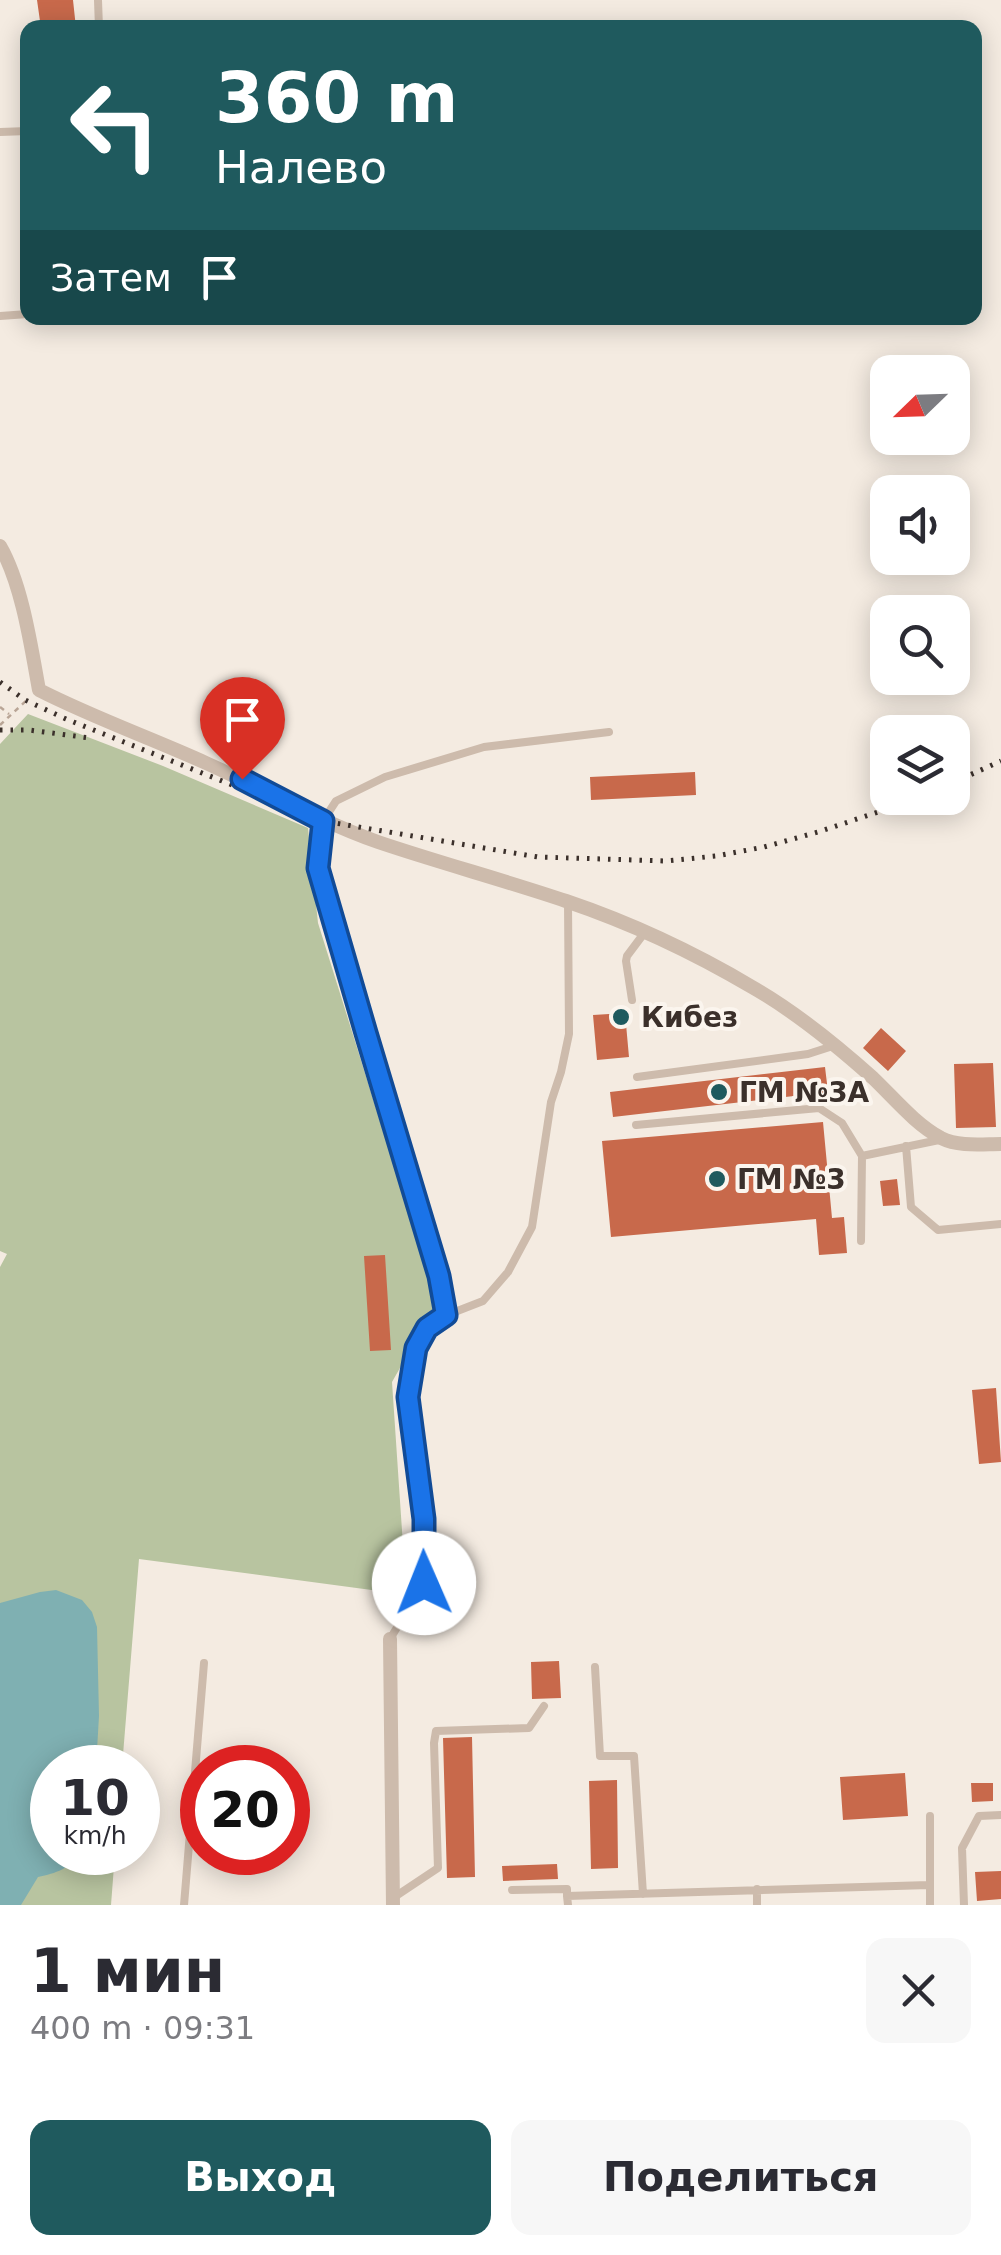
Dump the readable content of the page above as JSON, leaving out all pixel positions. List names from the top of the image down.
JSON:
{
  "places": ["Кибез", "ГМ №3А", "ГМ №3"],
  "north": "bottom left",
  "page": {
    "turn": ["360 m", "Налево"],
    "then": "Затем",
    "speed": "10 km/h",
    "limit": "20",
    "heading": ["1 мин", "400 m · 09:31"],
    "buttons": ["Выход", "Поделиться"]
  }
}
